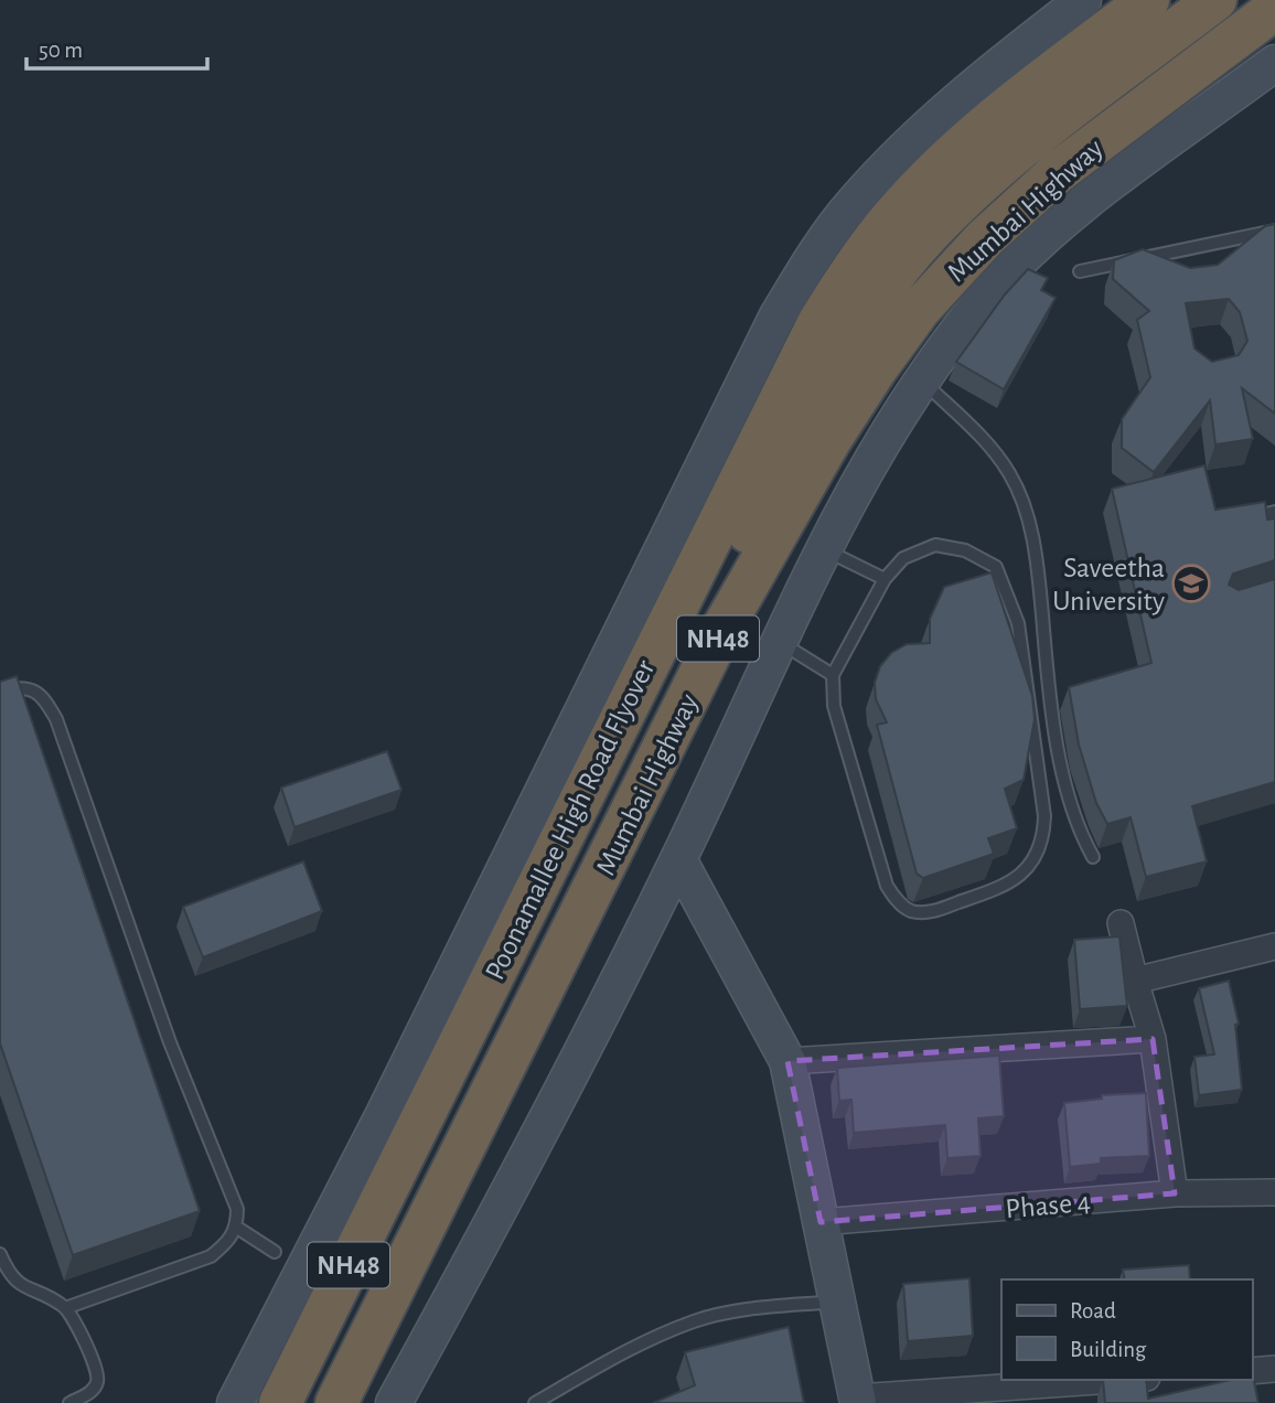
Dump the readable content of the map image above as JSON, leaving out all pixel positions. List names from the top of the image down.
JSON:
{
  "streets": {
    "highway": ["Mumbai Highway", "NH48", "Poonamallee High Road Flyover"],
    "street": ["Phase 4"]
  },
  "places": {
    "school or university": ["Saveetha University"]
  },
  "legend": ["Road", "Building"],
  "scale_bar": "50 m"
}
